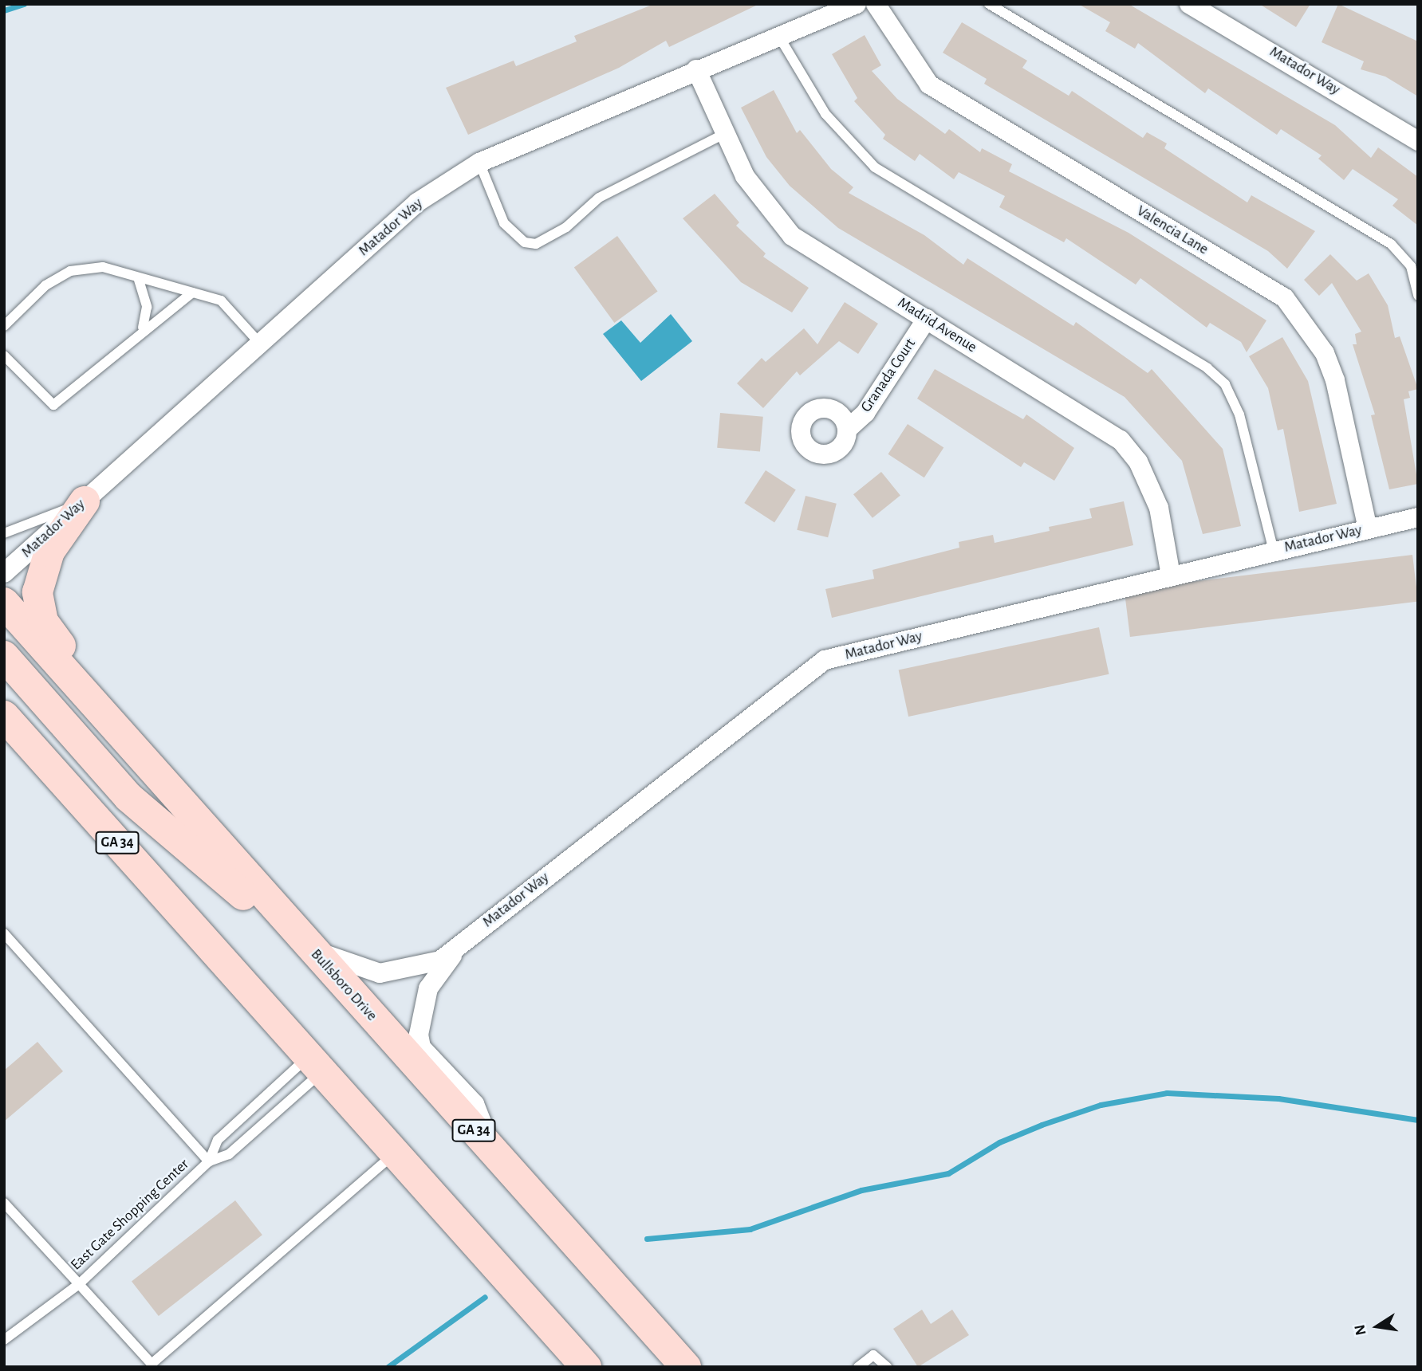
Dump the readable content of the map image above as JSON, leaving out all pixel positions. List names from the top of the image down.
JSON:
{
  "streets": {
    "main road": ["GA 34", "Bullsboro Drive"],
    "street": [
      "Matador Way",
      "Valencia Lane",
      "Madrid Avenue",
      "Granada Court"
    ],
    "lane": ["East Gate Shopping Center"]
  },
  "crossings": [
    ["Matador Way", "Valencia Lane"],
    ["Matador Way", "Madrid Avenue"],
    ["Matador Way", "Bullsboro Drive"],
    ["Madrid Avenue", "Granada Court"],
    ["GA 34", "East Gate Shopping Center"]
  ],
  "north": "left"
}
